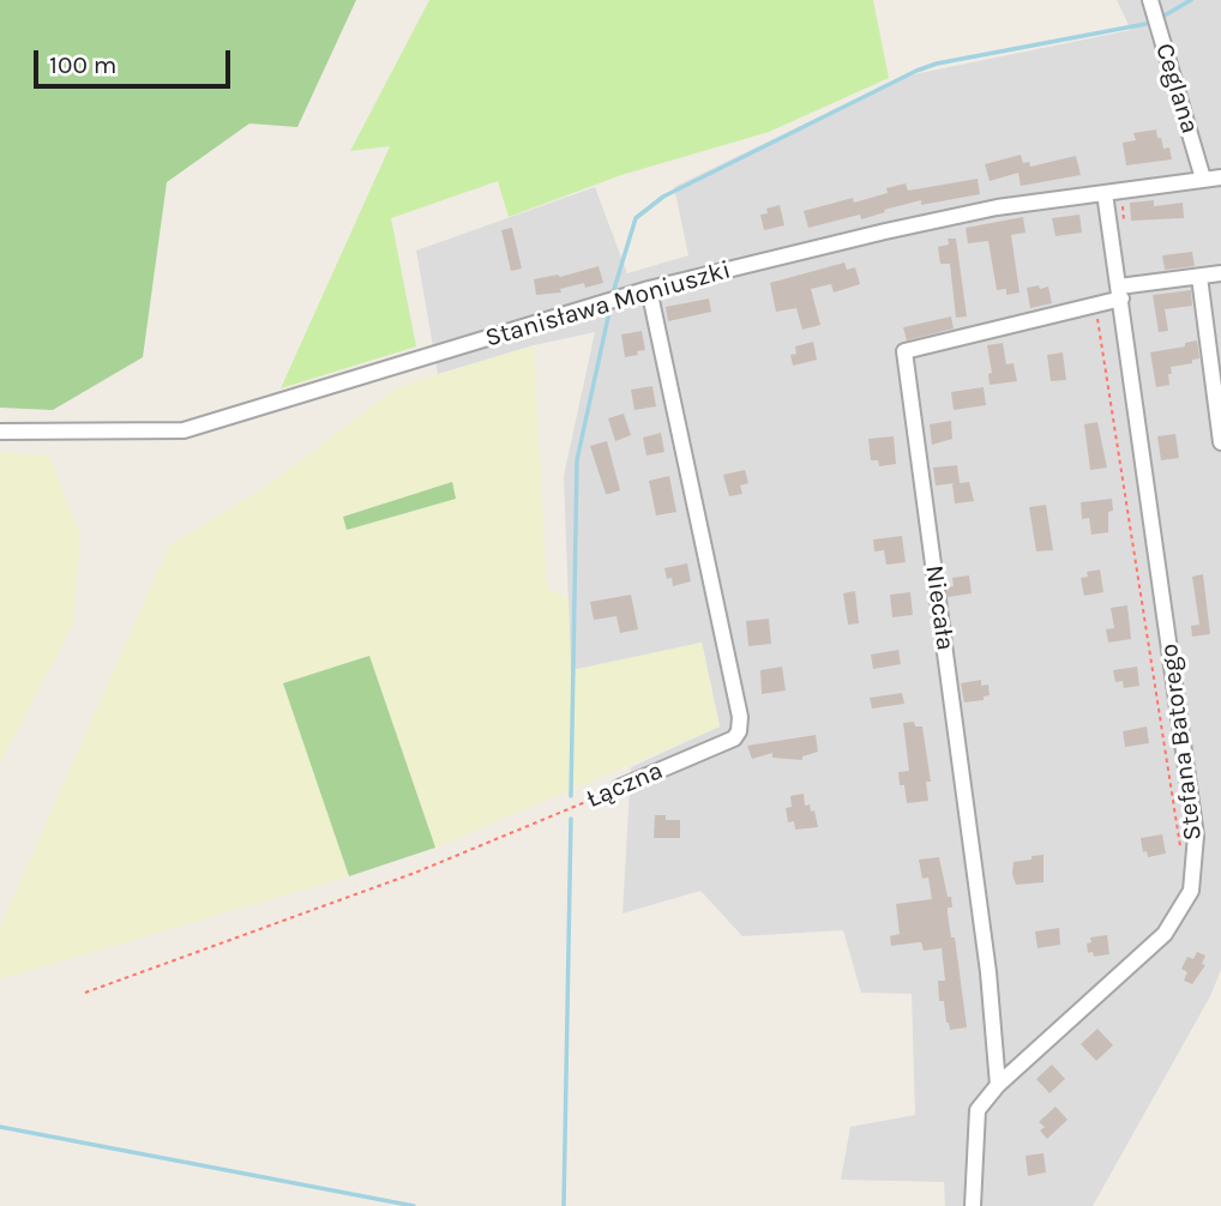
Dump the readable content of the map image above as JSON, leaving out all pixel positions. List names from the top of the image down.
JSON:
{
  "streets": {
    "street": [
      "Ceglana",
      "Stanisława Moniuszki",
      "Niecała",
      "Stefana Batorego",
      "Łączna"
    ]
  },
  "crossings": [
    ["Ceglana", "Stanisława Moniuszki"],
    ["Stanisława Moniuszki", "Stefana Batorego"],
    ["Stanisława Moniuszki", "Łączna"],
    ["Niecała", "Stefana Batorego"]
  ],
  "scale_bar": "100 m"
}
